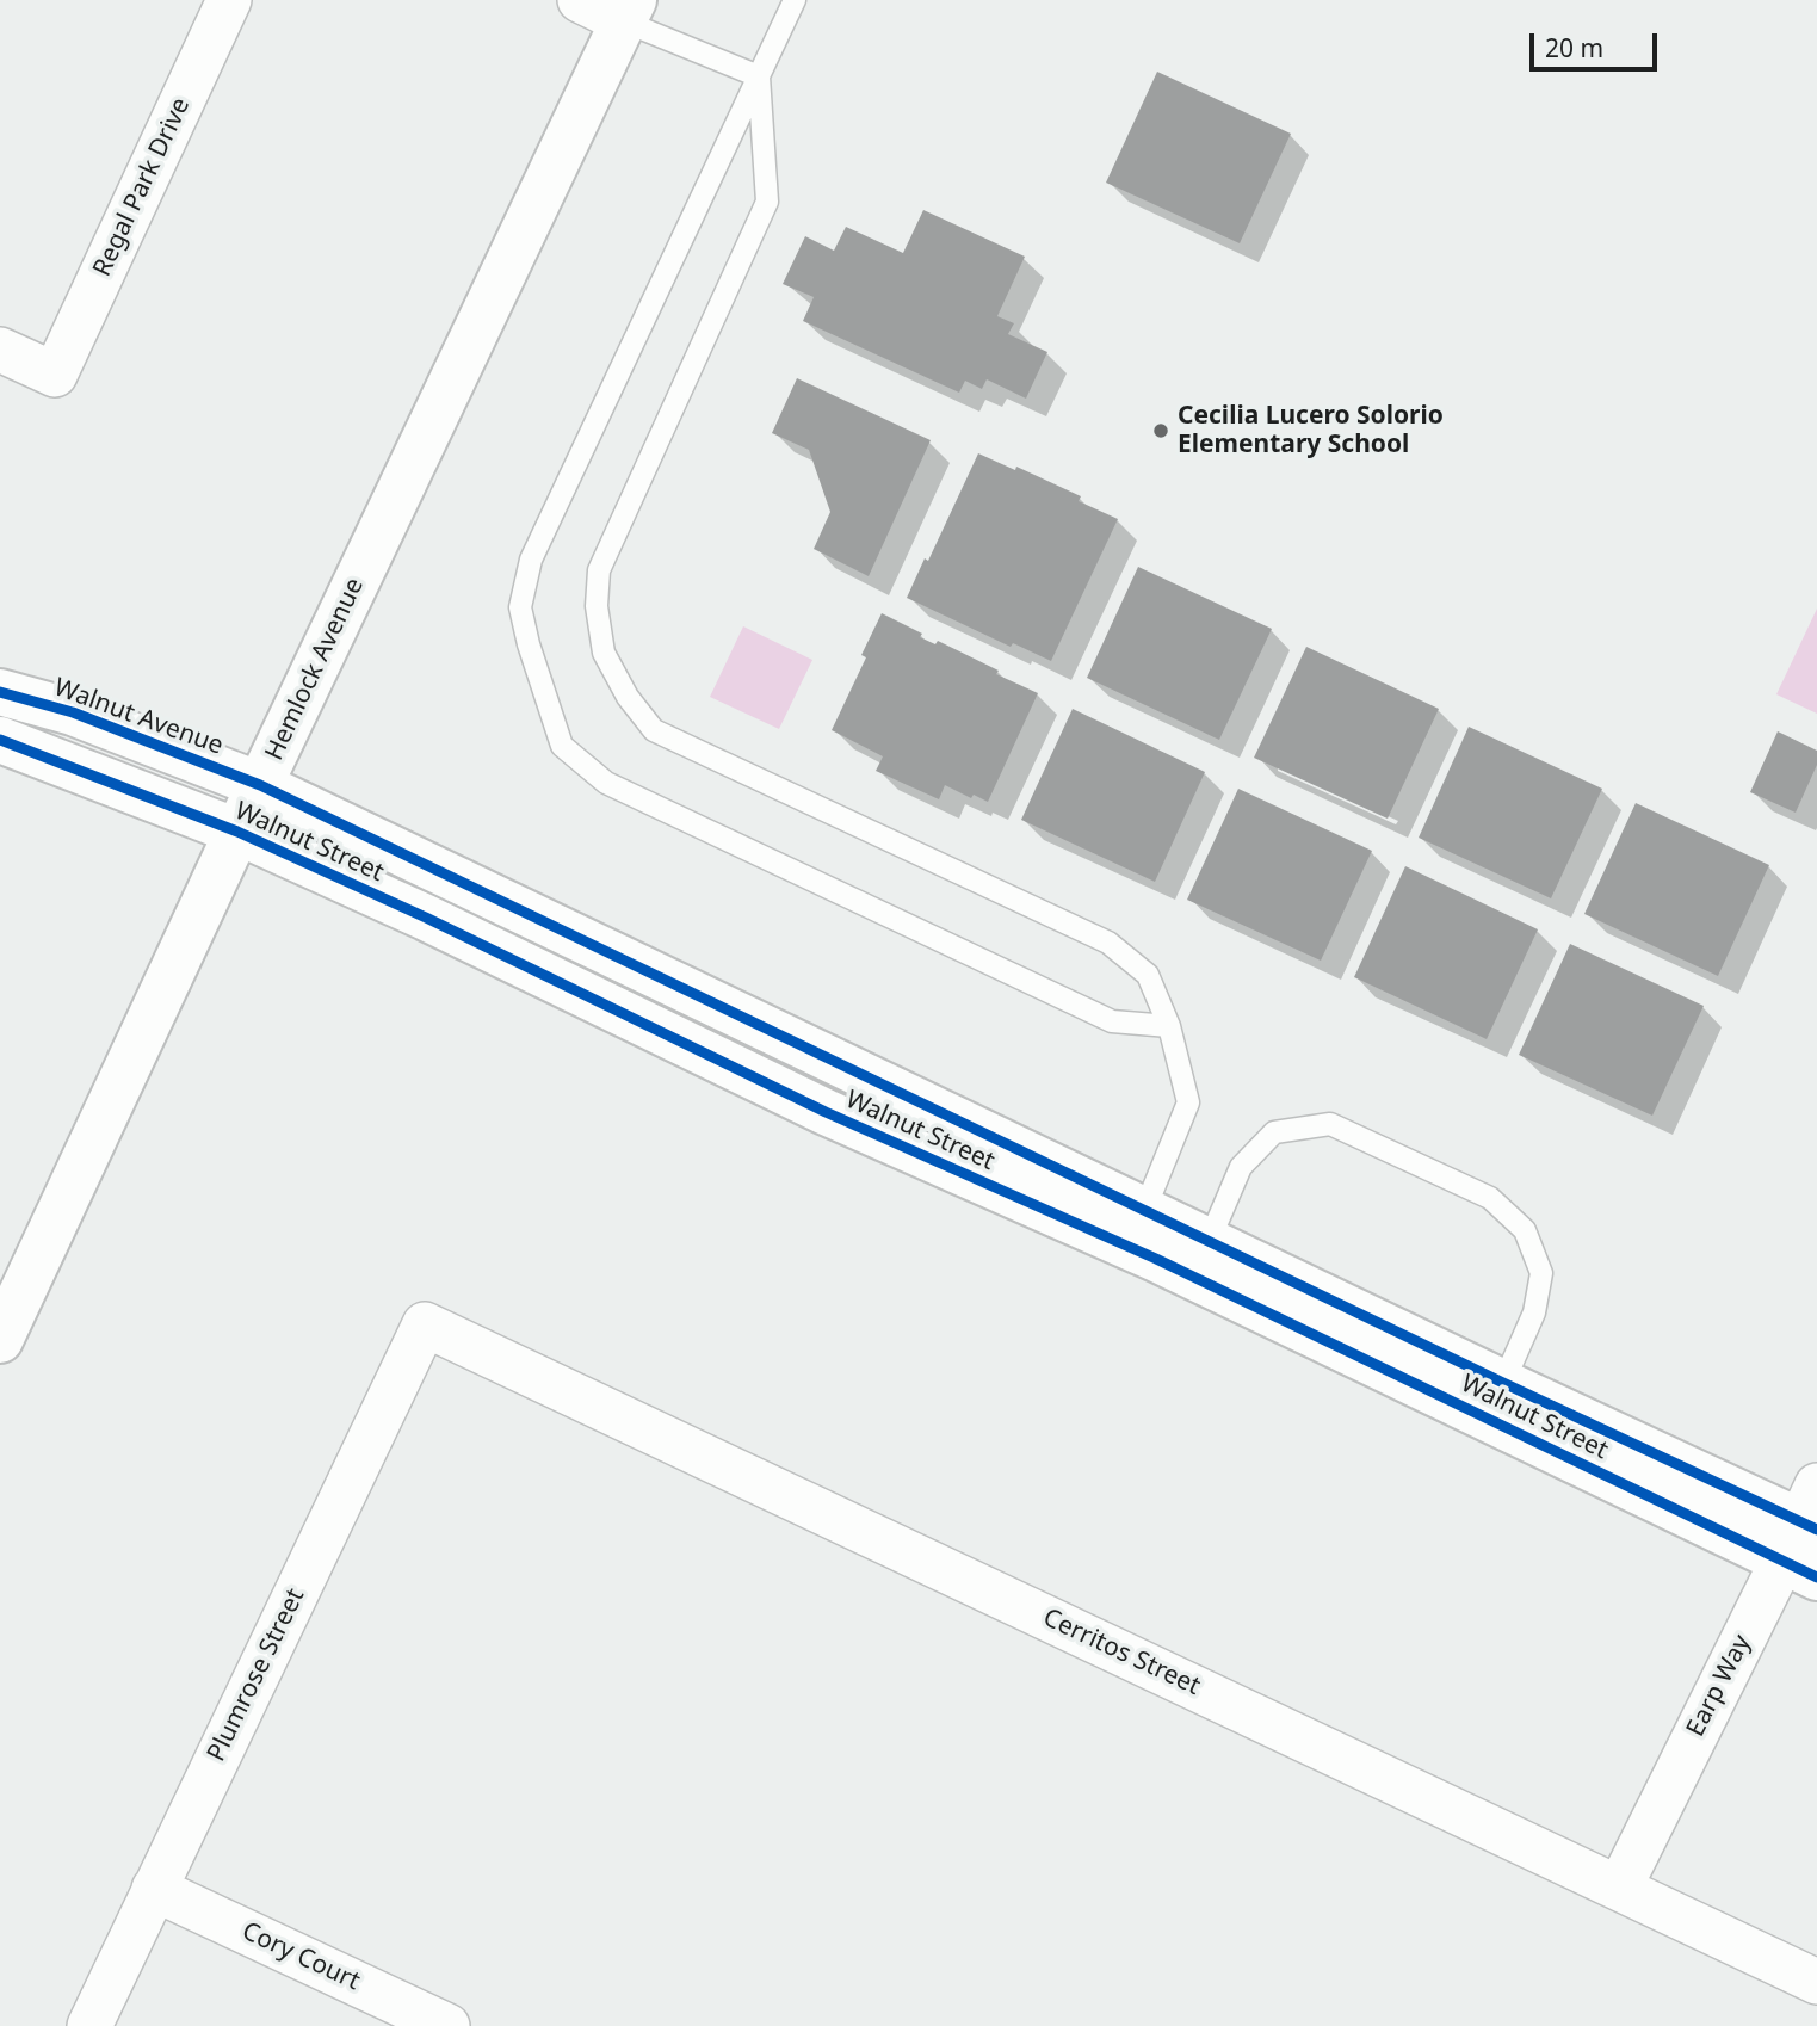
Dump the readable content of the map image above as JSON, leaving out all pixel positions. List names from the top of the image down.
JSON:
{
  "streets": {
    "street": [
      "Regal Park Drive",
      "Hemlock Avenue",
      "Walnut Avenue",
      "Walnut Street",
      "Cerritos Street",
      "Plumrose Street",
      "Earp Way",
      "Cory Court"
    ]
  },
  "crossings": [
    ["Hemlock Avenue", "Walnut Avenue"],
    ["Hemlock Avenue", "Walnut Street"],
    ["Walnut Avenue", "Walnut Street"],
    ["Walnut Street", "Earp Way"],
    ["Cerritos Street", "Plumrose Street"],
    ["Cerritos Street", "Earp Way"],
    ["Plumrose Street", "Cory Court"]
  ],
  "places": ["Cecilia Lucero Solorio Elementary School"],
  "scale_bar": "20 m"
}
